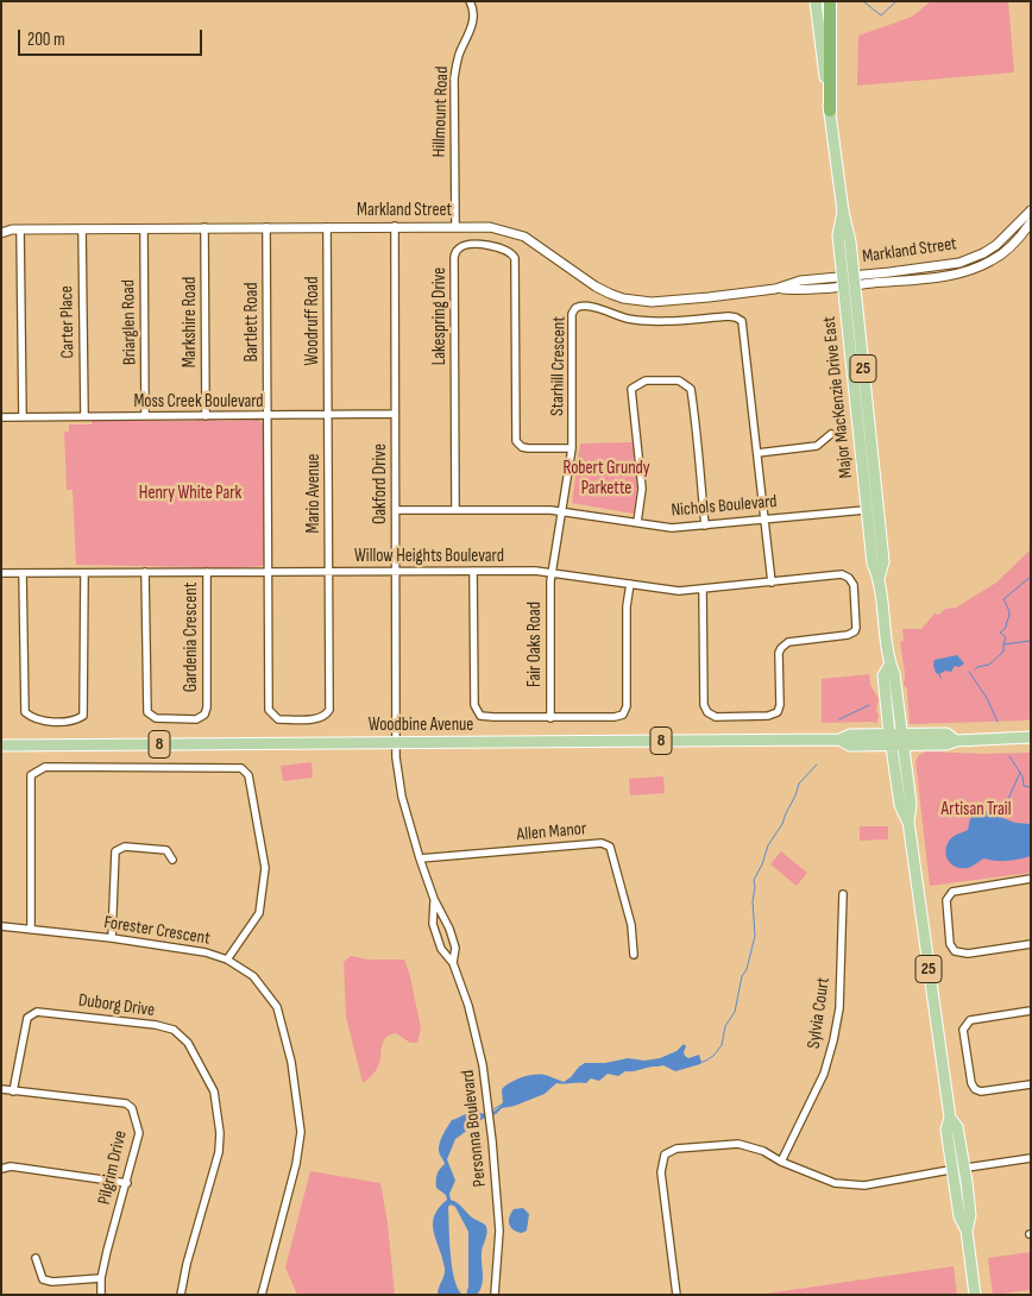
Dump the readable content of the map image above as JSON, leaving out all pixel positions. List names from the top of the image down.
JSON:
{
  "streets": {
    "main road": [
      "25",
      "Major MacKenzie Drive East",
      "Woodbine Avenue",
      "8"
    ],
    "street": [
      "Hillmount Road",
      "Markland Street",
      "Lakespring Drive",
      "Woodruff Road",
      "Carter Place",
      "Briarglen Road",
      "Markshire Road",
      "Bartlett Road",
      "Starhill Crescent",
      "Moss Creek Boulevard",
      "Oakford Drive",
      "Mario Avenue",
      "Nichols Boulevard",
      "Willow Heights Boulevard",
      "Gardenia Crescent",
      "Fair Oaks Road",
      "Allen Manor",
      "Forester Crescent",
      "Duborg Drive",
      "Sylvia Court",
      "Personna Boulevard",
      "Pilgrim Drive"
    ]
  },
  "crossings": [
    ["Hillmount Road", "Markland Street"],
    ["Markland Street", "Woodruff Road"],
    ["Markland Street", "Carter Place"],
    ["Markland Street", "Briarglen Road"],
    ["Markland Street", "Markshire Road"],
    ["Markland Street", "Bartlett Road"],
    ["Markland Street", "Major MacKenzie Drive East"],
    ["Markland Street", "Oakford Drive"],
    ["Lakespring Drive", "Starhill Crescent"],
    ["Lakespring Drive", "Nichols Boulevard"],
    ["Woodruff Road", "Moss Creek Boulevard"],
    ["Woodruff Road", "Mario Avenue"],
    ["Carter Place", "Moss Creek Boulevard"],
    ["Briarglen Road", "Moss Creek Boulevard"],
    ["Markshire Road", "Moss Creek Boulevard"],
    ["Bartlett Road", "Moss Creek Boulevard"],
    ["Bartlett Road", "Mario Avenue"],
    ["Bartlett Road", "Willow Heights Boulevard"],
    ["Starhill Crescent", "Nichols Boulevard"],
    ["Starhill Crescent", "Willow Heights Boulevard"],
    ["Starhill Crescent", "Fair Oaks Road"],
    ["Major MacKenzie Drive East", "Nichols Boulevard"],
    ["Major MacKenzie Drive East", "Woodbine Avenue"],
    ["Moss Creek Boulevard", "Oakford Drive"],
    ["Moss Creek Boulevard", "Mario Avenue"],
    ["Oakford Drive", "Nichols Boulevard"],
    ["Oakford Drive", "Willow Heights Boulevard"],
    ["Oakford Drive", "Woodbine Avenue"],
    ["Oakford Drive", "Personna Boulevard"],
    ["Mario Avenue", "Willow Heights Boulevard"],
    ["Willow Heights Boulevard", "Gardenia Crescent"],
    ["Willow Heights Boulevard", "Fair Oaks Road"],
    ["Woodbine Avenue", "Personna Boulevard"],
    ["Allen Manor", "Personna Boulevard"],
    ["Duborg Drive", "Pilgrim Drive"]
  ],
  "parks": ["Robert Grundy Parkette", "Henry White Park", "Artisan Trail"],
  "scale_bar": "200 m"
}
